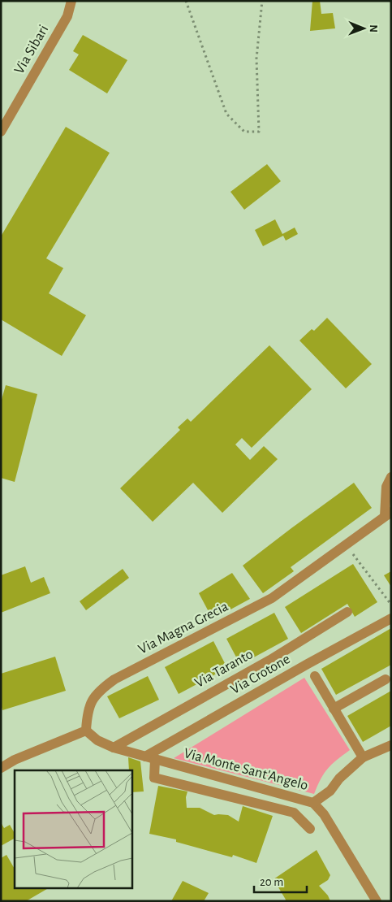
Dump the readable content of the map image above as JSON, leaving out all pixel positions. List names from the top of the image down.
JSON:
{
  "streets": {
    "street": [
      "Via Sibari",
      "Via Magna Grecia",
      "Via Taranto",
      "Via Crotone",
      "Via Monte Sant'Angelo"
    ]
  },
  "crossings": [
    ["Via Magna Grecia", "Via Monte Sant'Angelo"],
    ["Via Taranto", "Via Monte Sant'Angelo"],
    ["Via Crotone", "Via Monte Sant'Angelo"]
  ],
  "scale_bar": "20 m",
  "north": "right"
}
